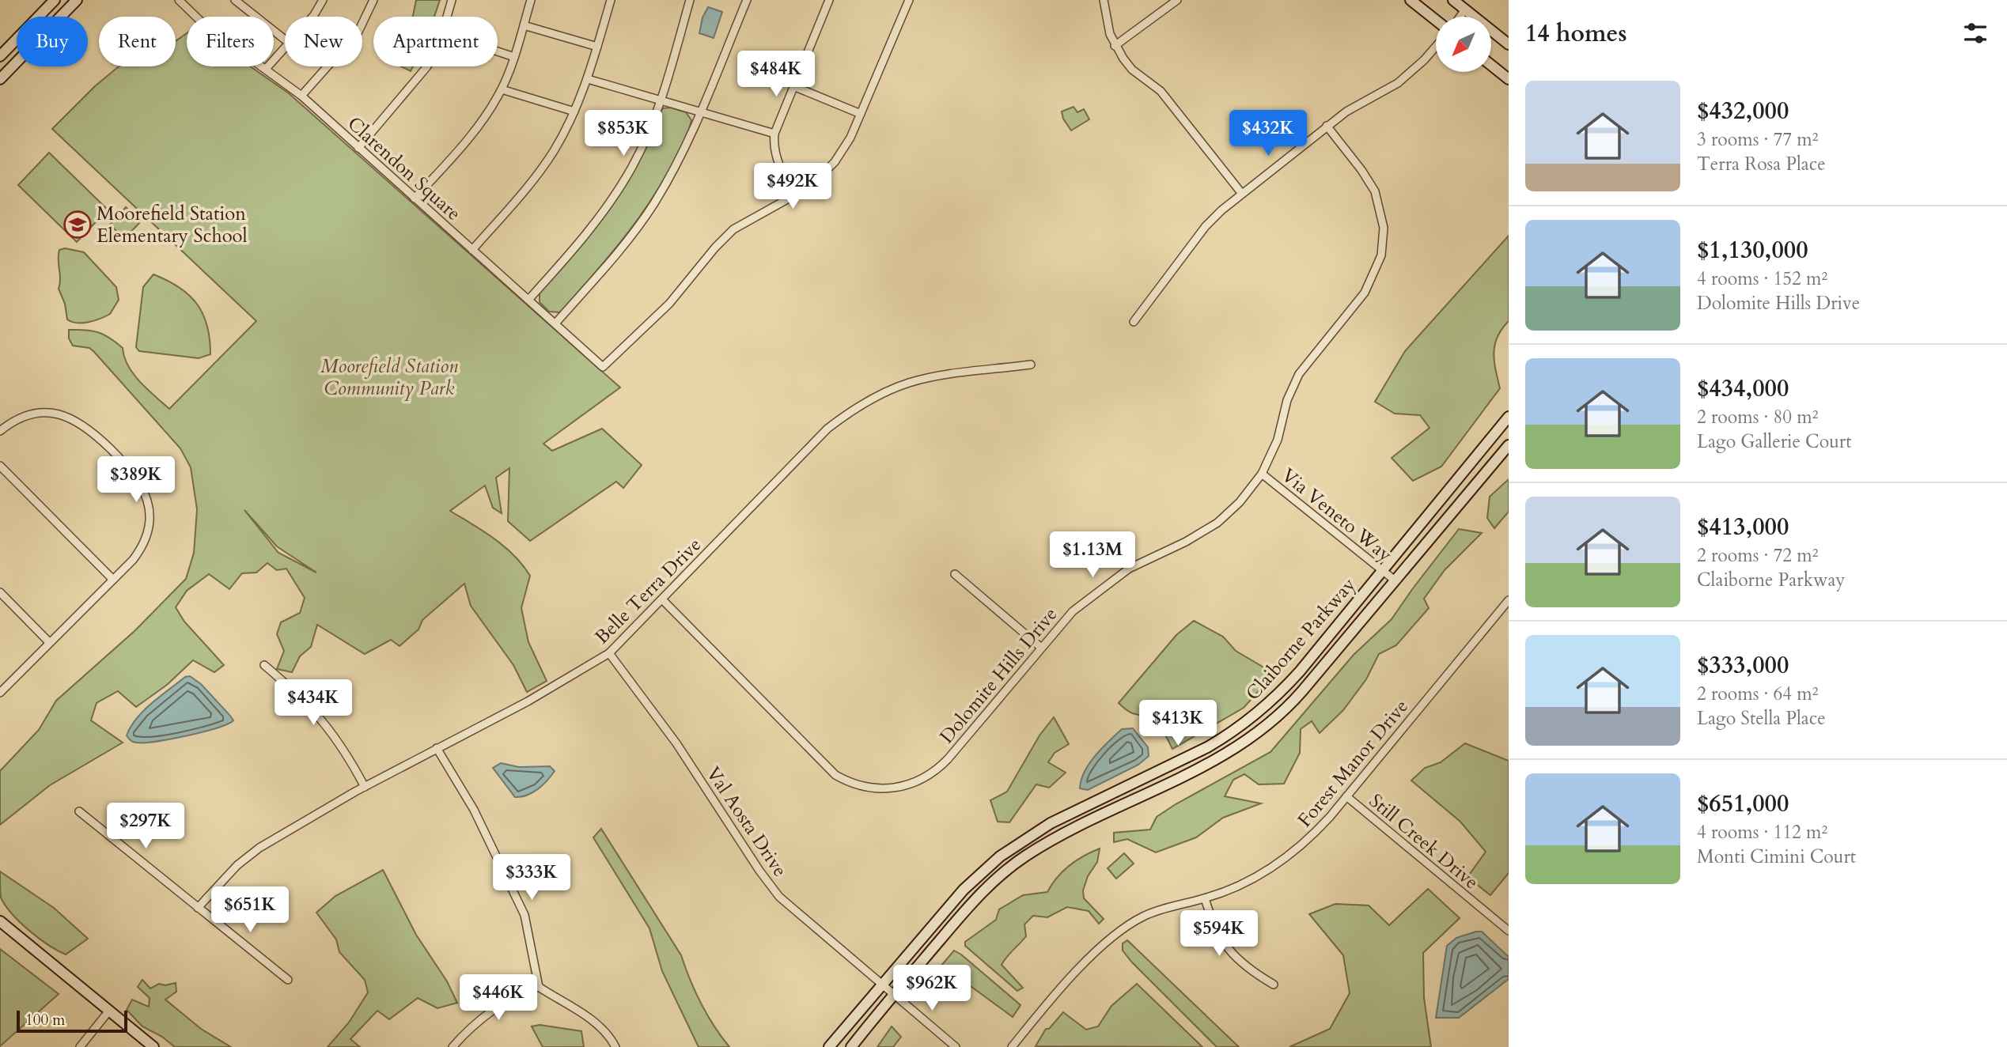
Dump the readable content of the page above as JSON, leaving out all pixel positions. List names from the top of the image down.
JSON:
{
  "streets": {
    "main road": ["Claiborne Parkway"],
    "street": [
      "Clarendon Square",
      "Via Veneto Way",
      "Belle Terra Drive",
      "Dolomite Hills Drive",
      "Forest Manor Drive",
      "Val Aosta Drive",
      "Still Creek Drive"
    ]
  },
  "crossings": [
    ["Via Veneto Way", "Claiborne Parkway"],
    ["Via Veneto Way", "Dolomite Hills Drive"],
    ["Belle Terra Drive", "Dolomite Hills Drive"],
    ["Belle Terra Drive", "Val Aosta Drive"],
    ["Claiborne Parkway", "Val Aosta Drive"],
    ["Forest Manor Drive", "Still Creek Drive"]
  ],
  "parks": ["Moorefield Station Community Park"],
  "places": {
    "school or university": ["Moorefield Station Elementary School"]
  },
  "scale_bar": "100 m",
  "north": "bottom left",
  "page": {
    "heading": "14 homes",
    "chip": [
      "Buy",
      "Rent",
      "Filters",
      "New",
      "Apartment"
    ],
    "price": [
      "$484K",
      "$853K",
      "$432K",
      "$492K",
      "$389K",
      "$1.13M",
      "$434K",
      "$413K",
      "$297K",
      "$333K",
      "$651K",
      "$594K",
      "$962K",
      "$446K"
    ],
    "list": [
      {
        "name": "$432,000",
        "note": "3 rooms · 77 m² · Terra Rosa Place"
      },
      {
        "name": "$1,130,000",
        "note": "4 rooms · 152 m² · Dolomite Hills Drive"
      },
      {
        "name": "$434,000",
        "note": "2 rooms · 80 m² · Lago Gallerie Court"
      },
      {
        "name": "$413,000",
        "note": "2 rooms · 72 m² · Claiborne Parkway"
      },
      {
        "name": "$333,000",
        "note": "2 rooms · 64 m² · Lago Stella Place"
      },
      {
        "name": "$651,000",
        "note": "4 rooms · 112 m² · Monti Cimini Court"
      }
    ],
    "scale": "100 m"
  }
}
